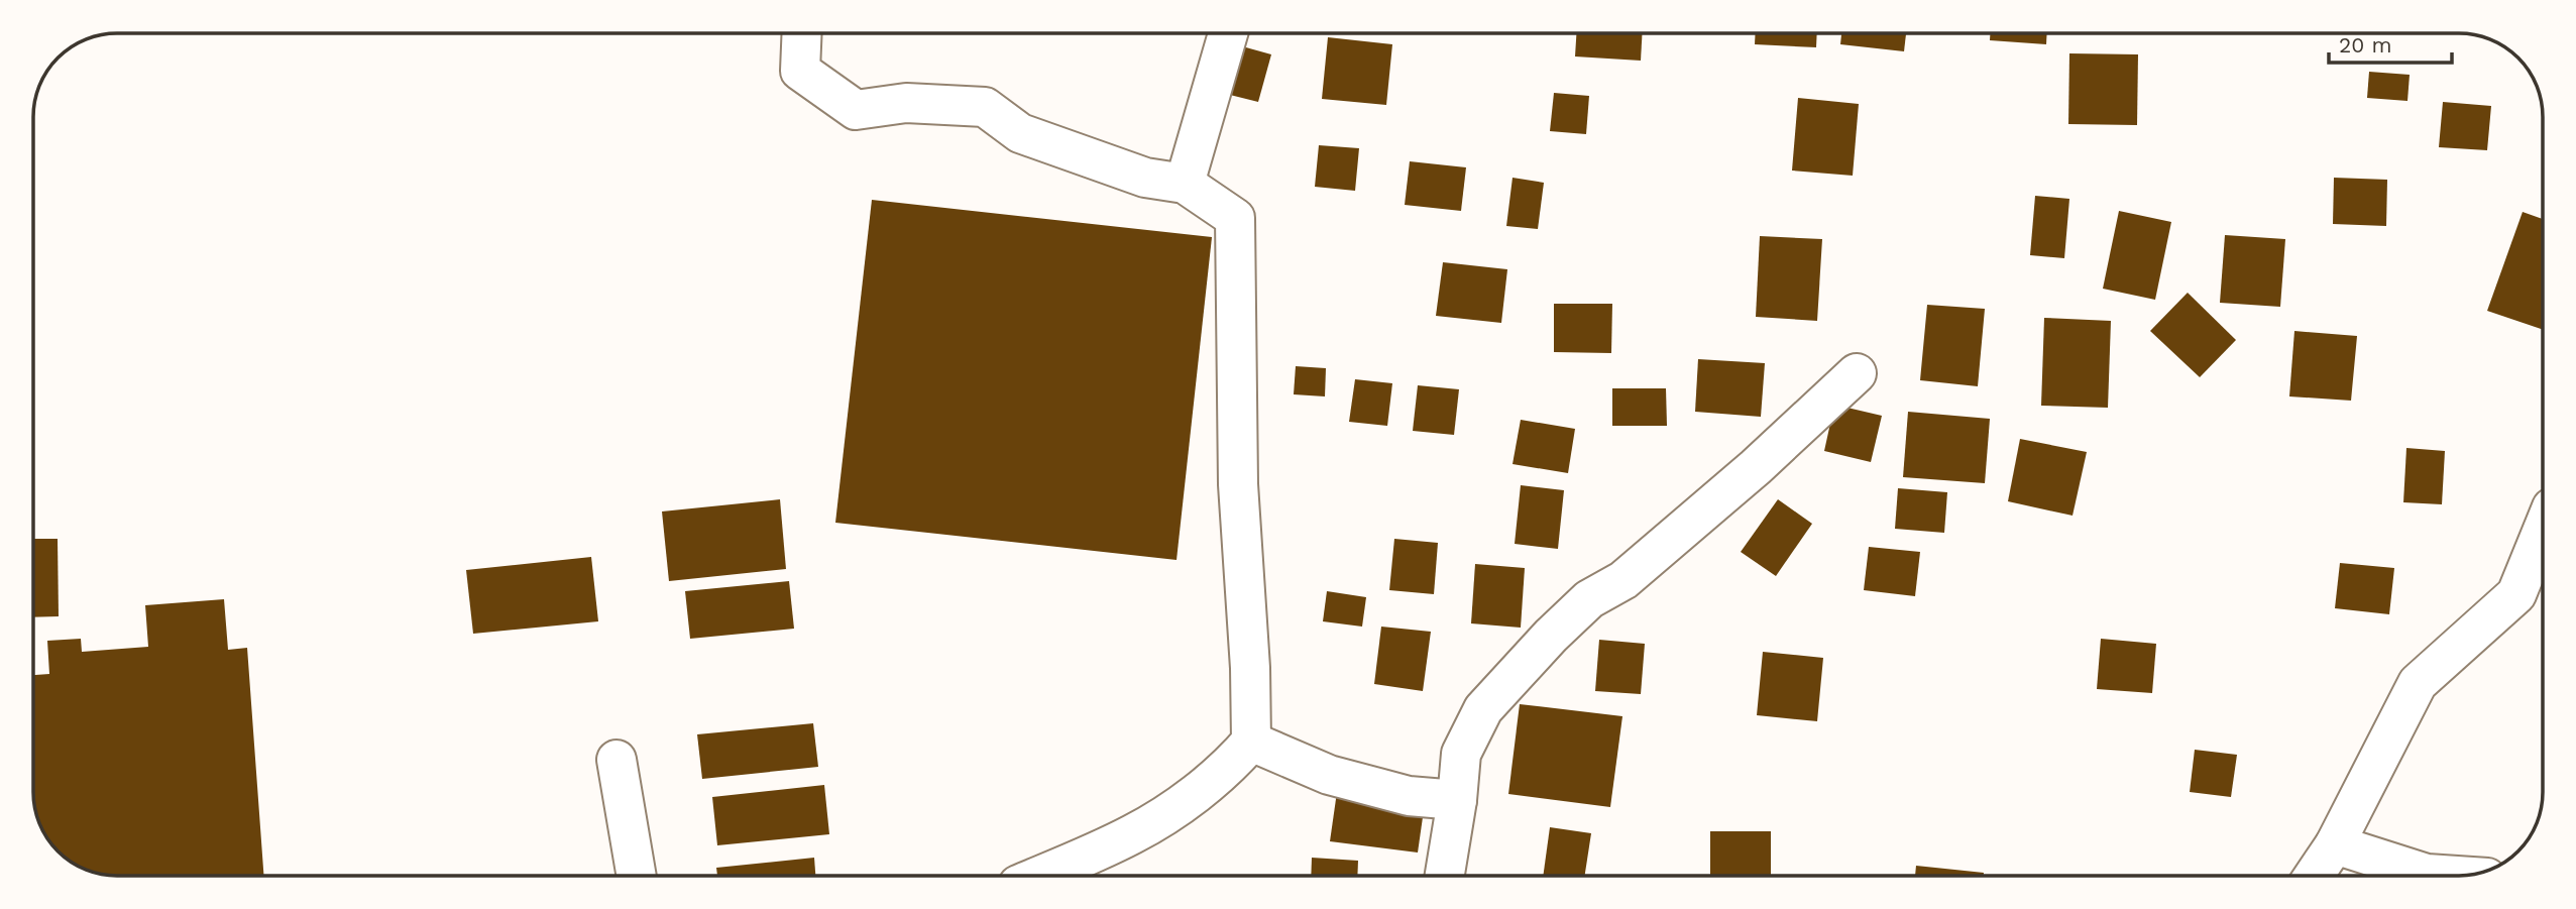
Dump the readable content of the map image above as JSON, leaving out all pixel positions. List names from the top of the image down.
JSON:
{
  "scale_bar": "20 m"
}
